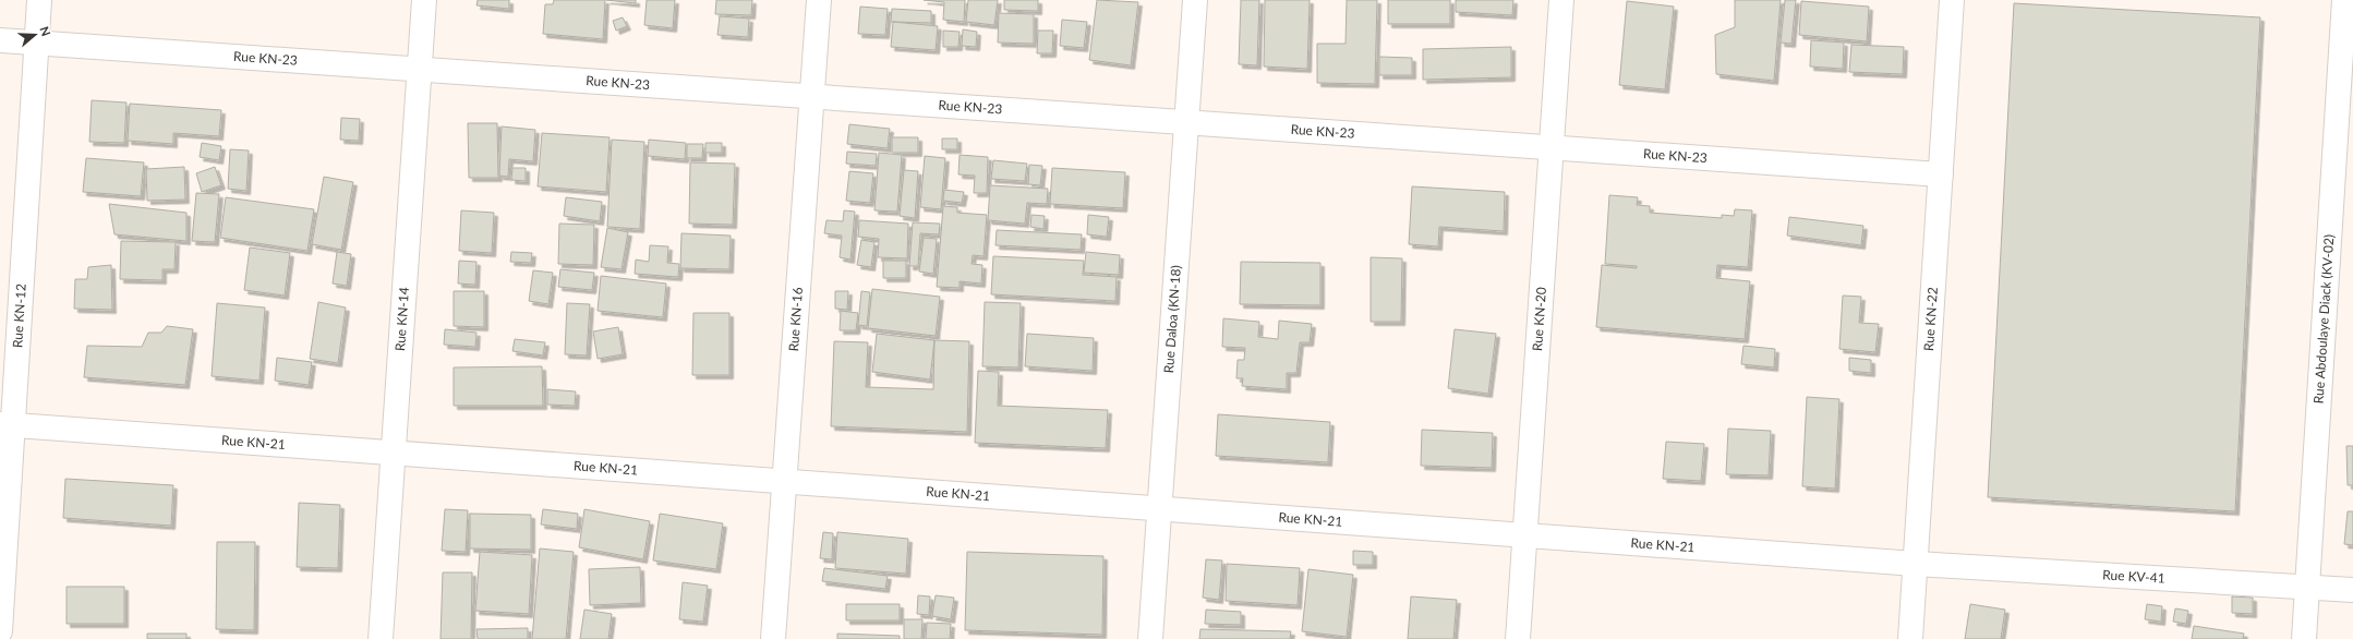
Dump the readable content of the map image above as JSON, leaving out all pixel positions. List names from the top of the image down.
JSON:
{
  "streets": {
    "street": [
      "Rue KN-23",
      "Rue KN-12",
      "Rue KN-14",
      "Rue KN-16",
      "Rue Daloa (KN-18)",
      "Rue KN-20",
      "Rue KN-22",
      "Rue Abdoulaye Diack (KV-02)",
      "Rue KN-21",
      "Rue KV-41"
    ]
  },
  "crossings": [
    ["Rue KN-23", "Rue KN-12"],
    ["Rue KN-23", "Rue KN-14"],
    ["Rue KN-23", "Rue KN-16"],
    ["Rue KN-23", "Rue Daloa (KN-18)"],
    ["Rue KN-23", "Rue KN-20"],
    ["Rue KN-23", "Rue KN-22"],
    ["Rue KN-12", "Rue KN-21"],
    ["Rue KN-14", "Rue KN-21"],
    ["Rue KN-16", "Rue KN-21"],
    ["Rue Daloa (KN-18)", "Rue KN-21"],
    ["Rue KN-20", "Rue KN-21"],
    ["Rue KN-22", "Rue KN-21"],
    ["Rue KN-22", "Rue KV-41"],
    ["Rue Abdoulaye Diack (KV-02)", "Rue KV-41"],
    ["Rue KN-21", "Rue KV-41"]
  ],
  "north": "right"
}
